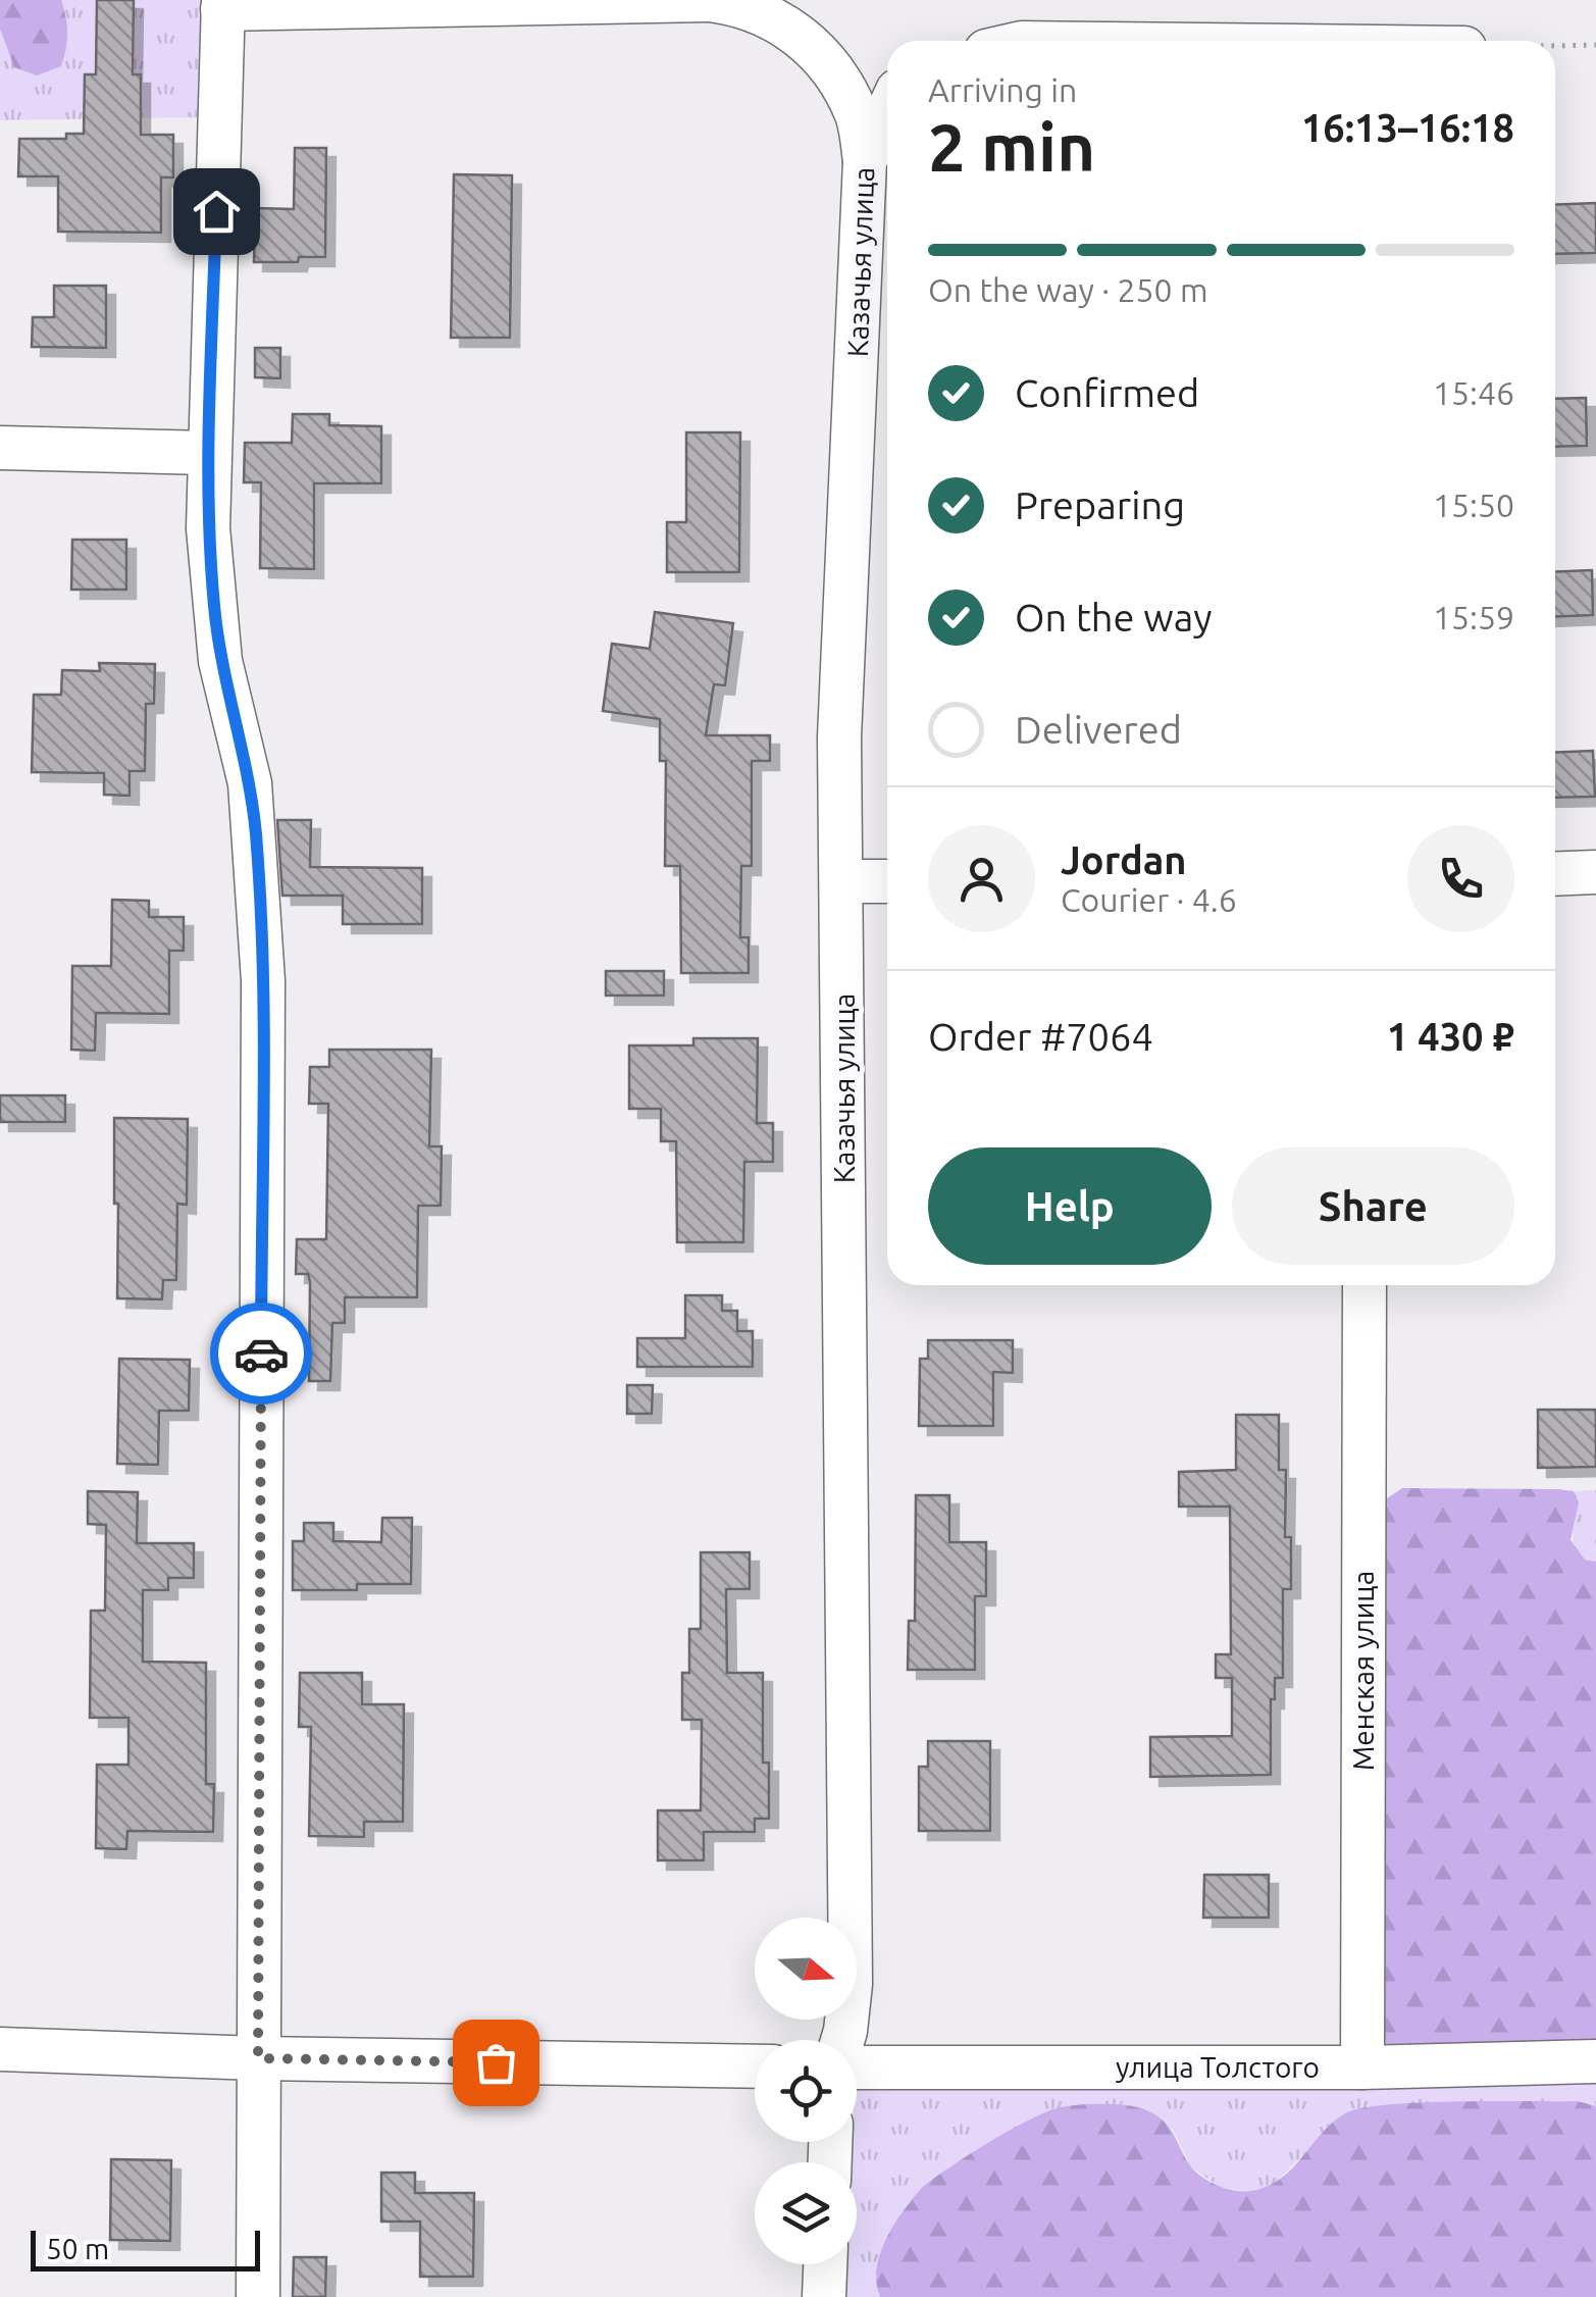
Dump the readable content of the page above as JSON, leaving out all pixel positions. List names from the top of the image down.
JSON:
{
  "streets": {
    "street": ["Казачья улица", "Менская улица", "улица Толстого"]
  },
  "crossings": [
    ["Менская улица", "улица Толстого"]
  ],
  "scale_bar": "50 m",
  "north": "right",
  "page": {
    "heading": ["2 min", "Arriving in", "16:13–16:18"],
    "panel": [
      "Jordan",
      "Courier · 4.6",
      "Order #7064",
      "1 430 ₽"
    ],
    "bar": "On the way · 250 m",
    "list": [
      ["Confirmed", "15:46"],
      ["Preparing", "15:50"],
      ["On the way", "15:59"],
      "Delivered"
    ],
    "buttons": ["Help", "Share"],
    "scale": "50 m"
  }
}
